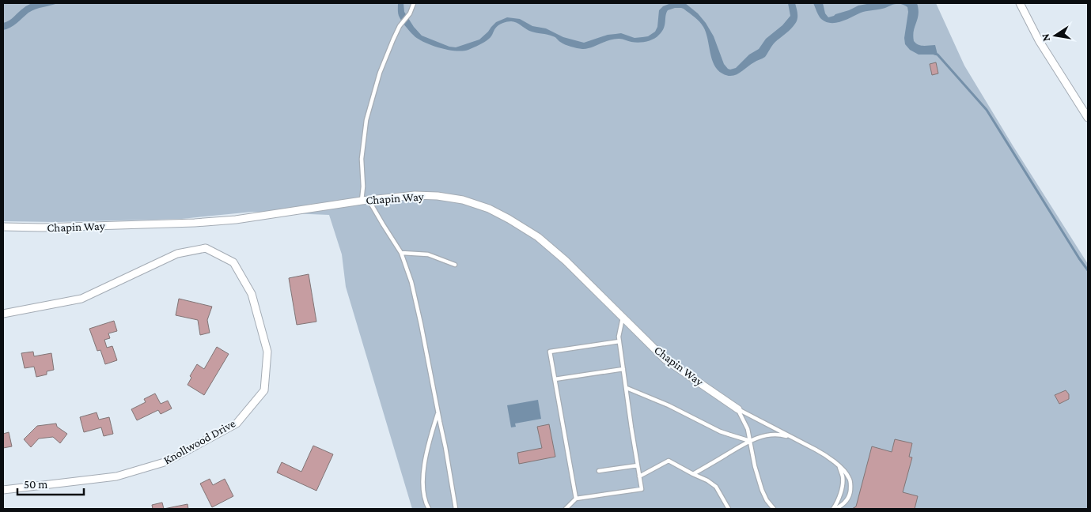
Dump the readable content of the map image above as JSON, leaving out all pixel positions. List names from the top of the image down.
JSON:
{
  "streets": {
    "street": ["Chapin Way", "Knollwood Drive"]
  },
  "scale_bar": "50 m",
  "north": "left"
}
